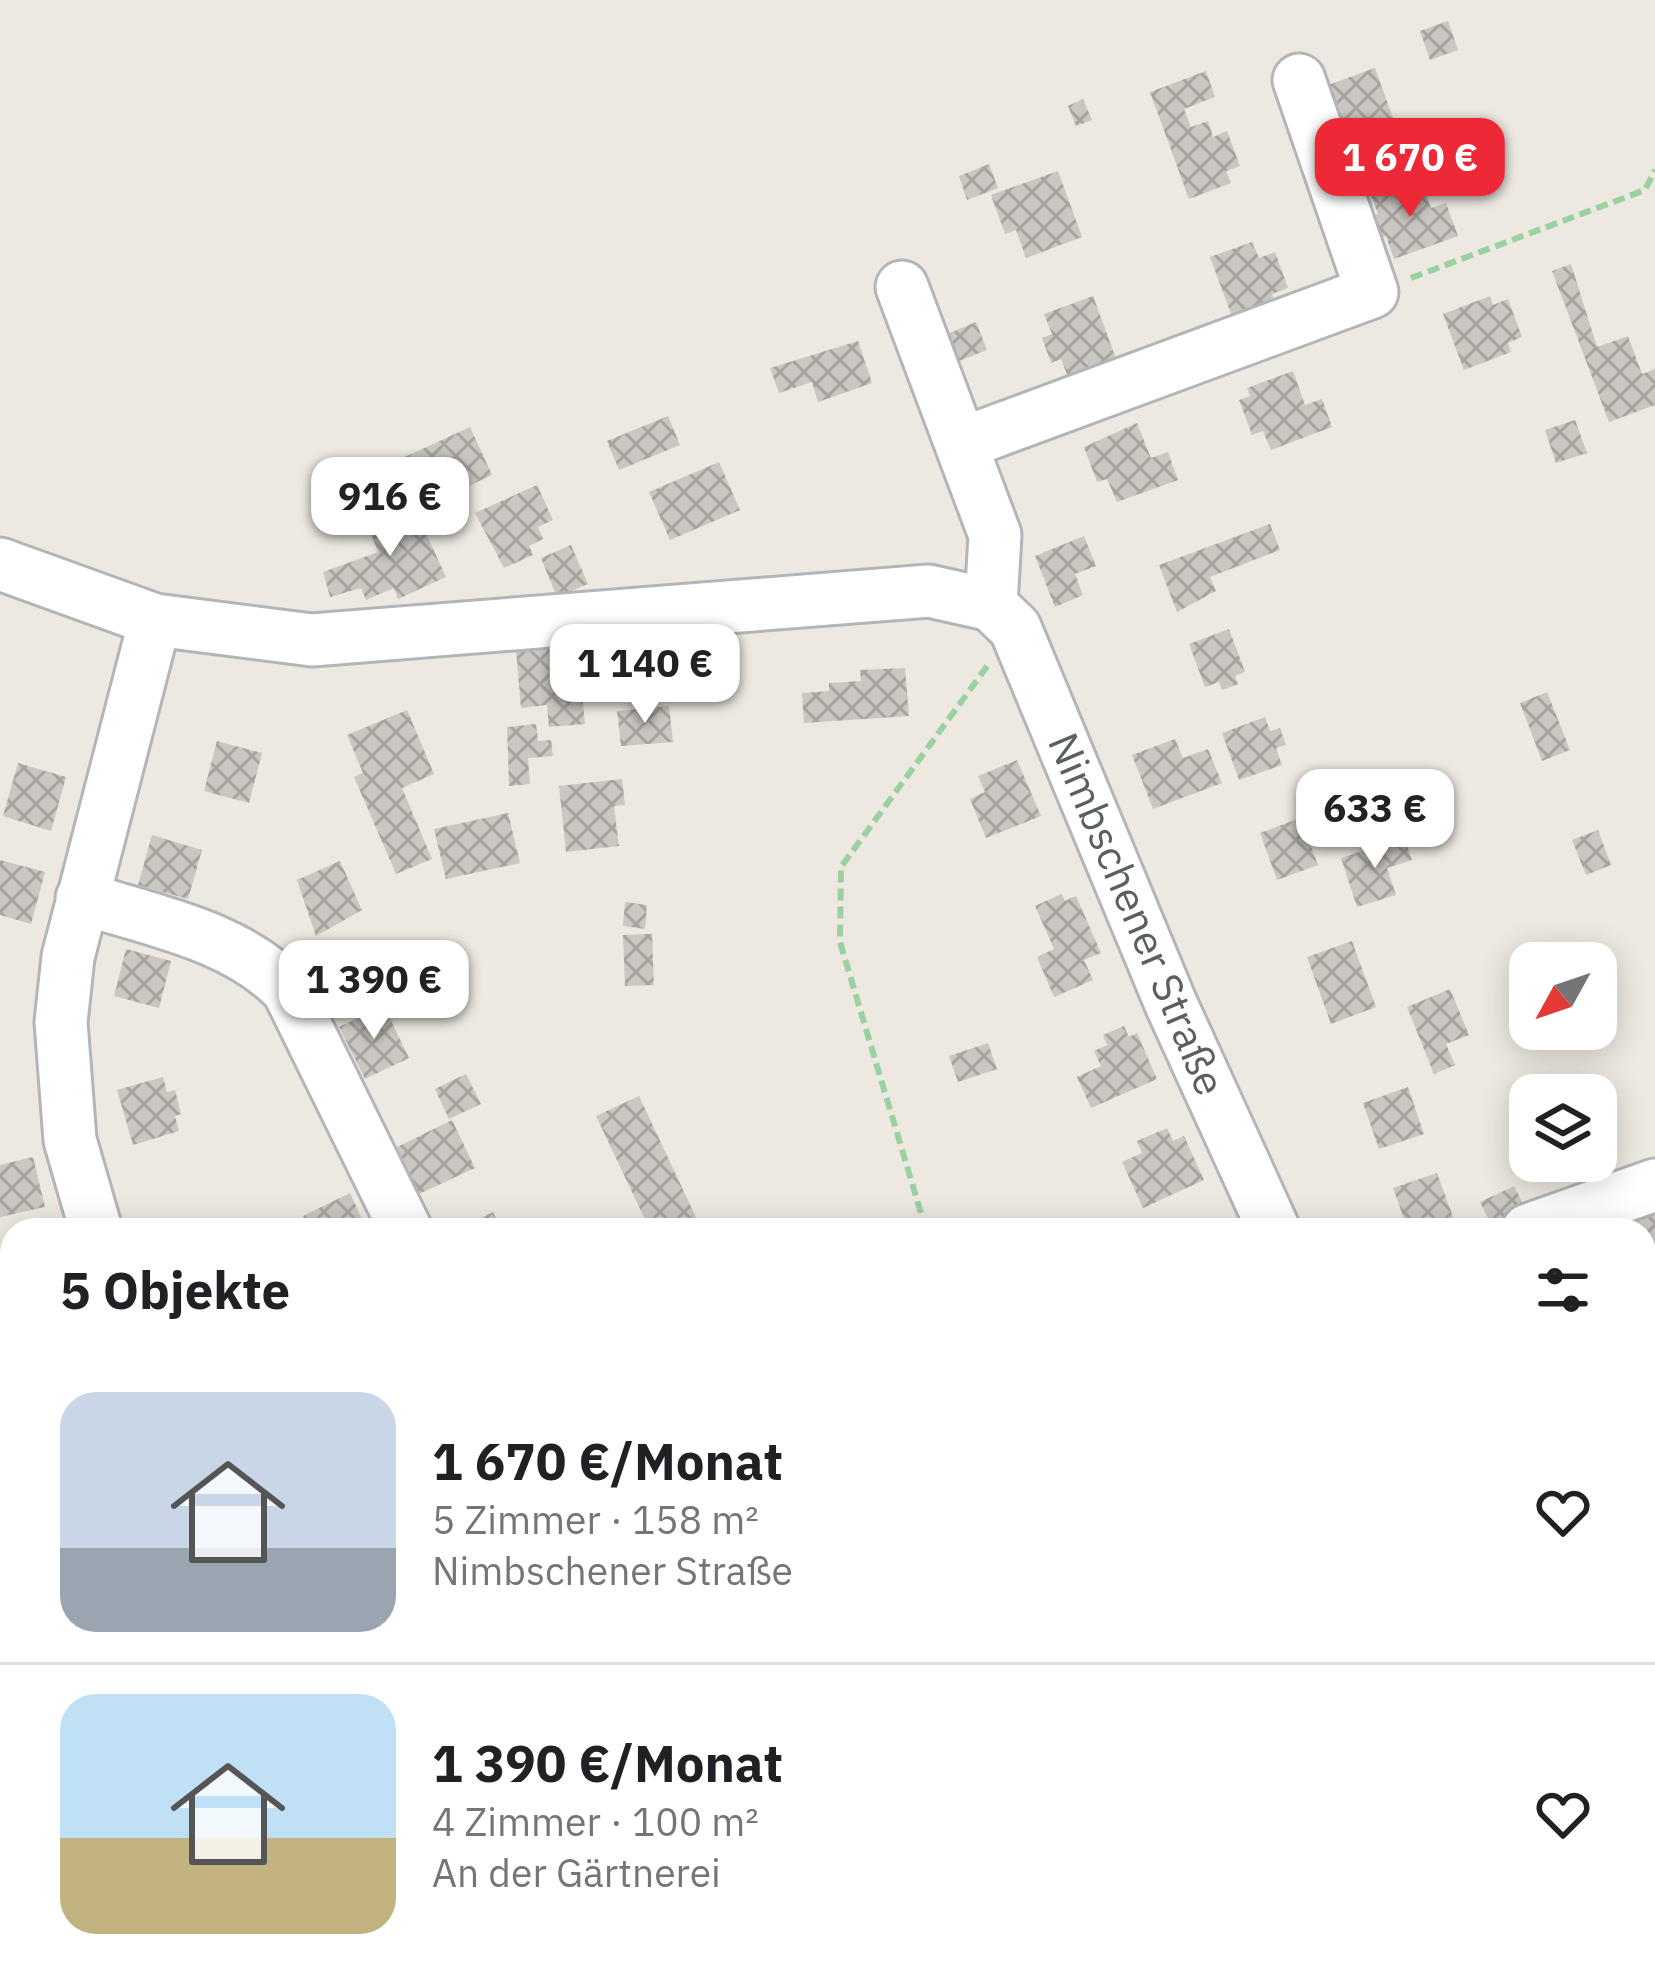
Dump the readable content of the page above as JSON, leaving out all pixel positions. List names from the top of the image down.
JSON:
{
  "streets": {
    "street": ["Nimbschener Straße"]
  },
  "north": "bottom left",
  "page": {
    "price": [
      "1 670 €",
      "916 €",
      "1 140 €",
      "633 €",
      "1 390 €"
    ],
    "heading": "5 Objekte",
    "list": [
      {
        "name": "1 670 €/Monat",
        "note": "5 Zimmer · 158 m² · Nimbschener Straße"
      },
      {
        "name": "1 390 €/Monat",
        "note": "4 Zimmer · 100 m² · An der Gärtnerei"
      }
    ]
  }
}
